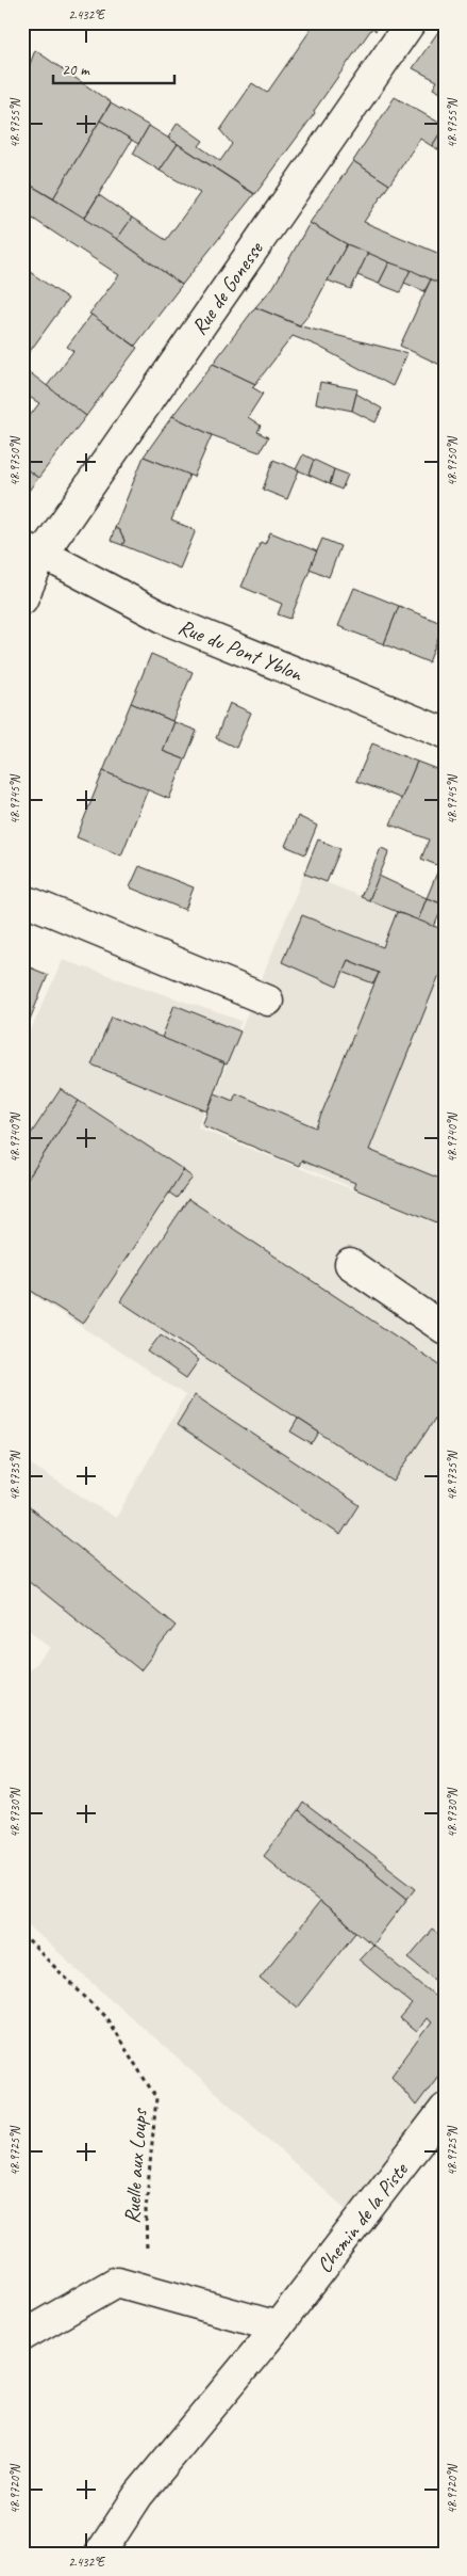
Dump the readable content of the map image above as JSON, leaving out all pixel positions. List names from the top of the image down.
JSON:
{
  "streets": {
    "street": ["Rue de Gonesse", "Rue du Pont Yblon", "Chemin de la Piste"],
    "path": ["Ruelle aux Loups"]
  },
  "crossings": [
    ["Rue de Gonesse", "Rue du Pont Yblon"]
  ],
  "scale_bar": "20 m",
  "coordinates": [
    "2.432°E",
    "48.9755°N",
    "48.9750°N",
    "48.9745°N",
    "48.9740°N",
    "48.9735°N",
    "48.9730°N",
    "48.9725°N",
    "48.9720°N"
  ]
}
